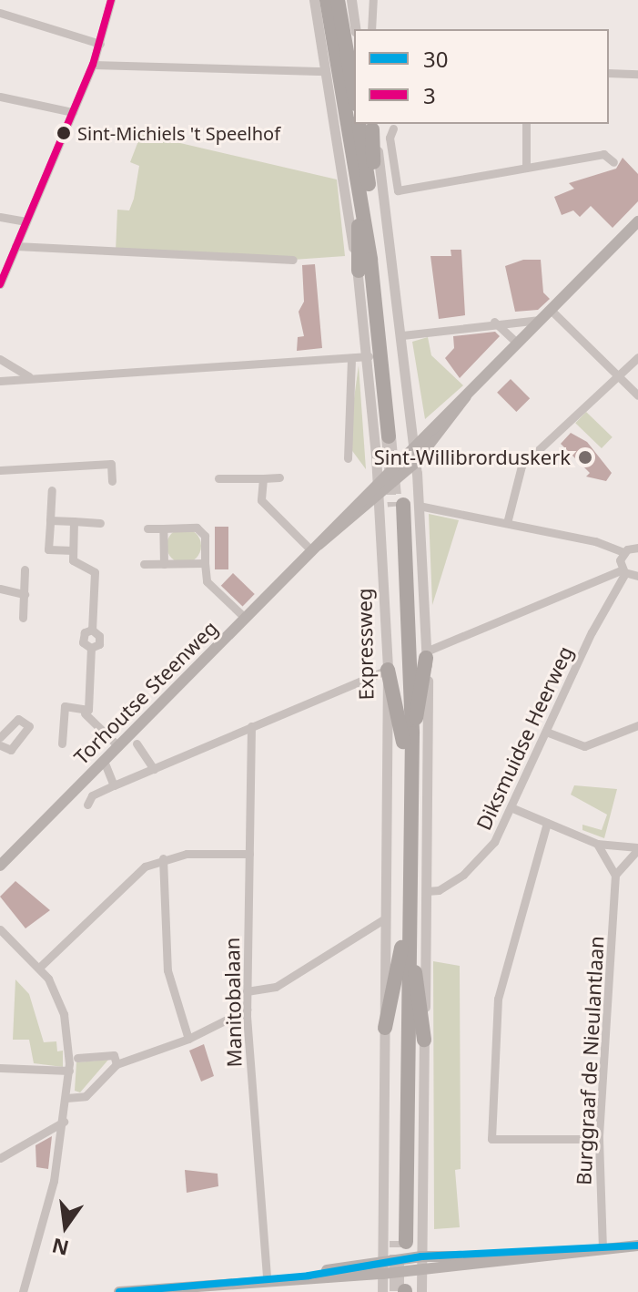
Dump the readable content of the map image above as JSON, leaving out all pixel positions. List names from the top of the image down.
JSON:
{
  "streets": {
    "highway": ["Expressweg"],
    "main road": ["Torhoutse Steenweg"],
    "street": ["Diksmuidse Heerweg", "Manitobalaan", "Burggraaf de Nieulantlaan"]
  },
  "crossings": [
    ["Expressweg", "Torhoutse Steenweg"]
  ],
  "places": ["Sint-Michiels 't Speelhof", "Sint-Willibrorduskerk"],
  "lines": ["transit line 3", "transit line 30"],
  "legend": ["30", "3"],
  "north": "bottom"
}
